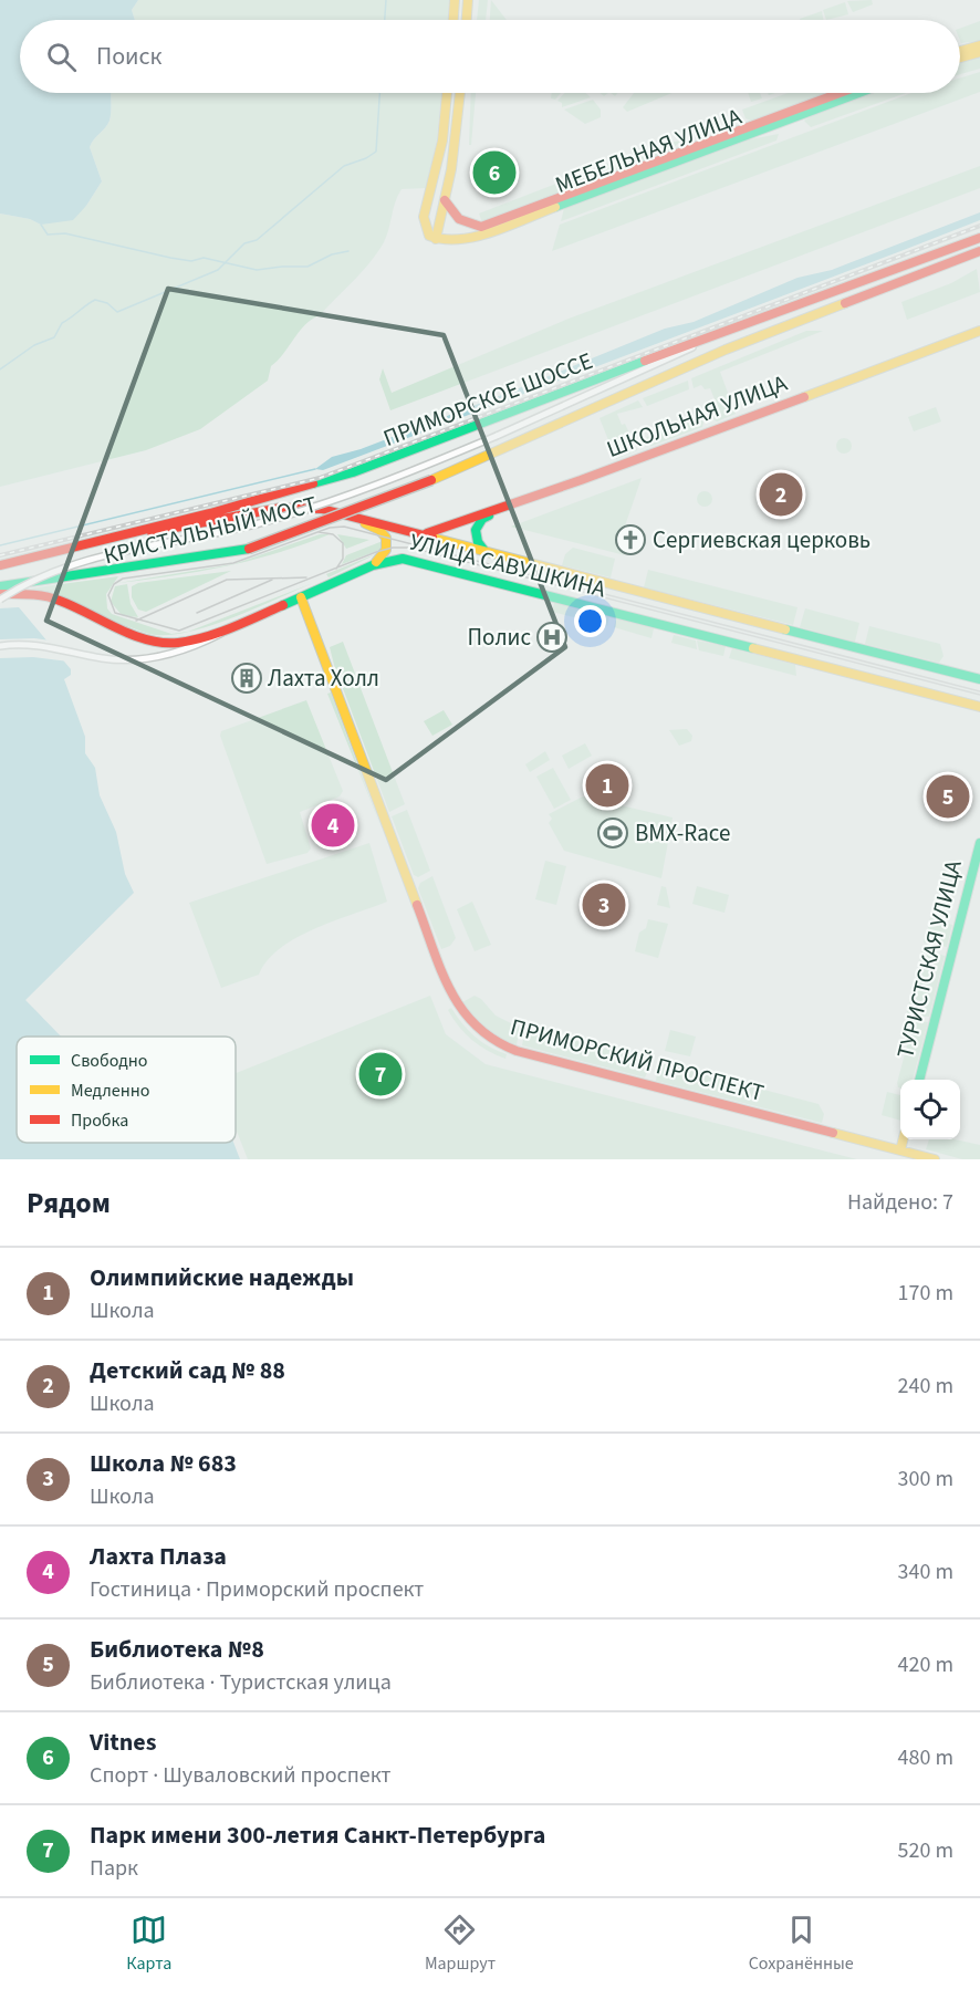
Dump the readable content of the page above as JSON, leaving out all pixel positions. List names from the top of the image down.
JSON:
{
  "streets": {
    "main road": [
      "МЕБЕЛЬНАЯ УЛИЦА",
      "ПРИМОРСКОЕ ШОССЕ",
      "ШКОЛЬНАЯ УЛИЦА",
      "УЛИЦА САВУШКИНА",
      "ТУРИСТСКАЯ УЛИЦА",
      "ПРИМОРСКИЙ ПРОСПЕКТ"
    ],
    "street": ["КРИСТАЛЬНЫЙ МОСТ"]
  },
  "crossings": [
    ["ПРИМОРСКОЕ ШОССЕ", "КРИСТАЛЬНЫЙ МОСТ"],
    ["ПРИМОРСКОЕ ШОССЕ", "УЛИЦА САВУШКИНА"],
    ["ШКОЛЬНАЯ УЛИЦА", "УЛИЦА САВУШКИНА"],
    ["УЛИЦА САВУШКИНА", "ПРИМОРСКИЙ ПРОСПЕКТ"]
  ],
  "places": {
    "church": ["Сергиевская церковь"],
    "hospital": ["Полис"],
    "building": ["Лахта Холл"],
    "sports": ["BMX-Race"]
  },
  "legend": ["Свободно", "Медленно", "Пробка"],
  "page": {
    "search": "Поиск",
    "pins": [
      "6",
      "2",
      "1",
      "5",
      "4",
      "3",
      "7"
    ],
    "heading": ["Рядом", "Найдено: 7"],
    "list": [
      {
        "mark": "1",
        "name": "Олимпийские надежды",
        "note": "Школа",
        "value": "170 m"
      },
      {
        "mark": "2",
        "name": "Детский сад № 88",
        "note": "Школа",
        "value": "240 m"
      },
      {
        "mark": "3",
        "name": "Школа № 683",
        "note": "Школа",
        "value": "300 m"
      },
      {
        "mark": "4",
        "name": "Лахта Плаза",
        "note": "Гостиница · Приморский проспект",
        "value": "340 m"
      },
      {
        "mark": "5",
        "name": "Библиотека №8",
        "note": "Библиотека · Туристская улица",
        "value": "420 m"
      },
      {
        "mark": "6",
        "name": "Vitnes",
        "note": "Спорт · Шуваловский проспект",
        "value": "480 m"
      },
      {
        "mark": "7",
        "name": "Парк имени 300-летия Санкт-Петербурга",
        "note": "Парк",
        "value": "520 m"
      }
    ],
    "nav": ["Карта", "Маршрут", "Сохранённые"]
  }
}
